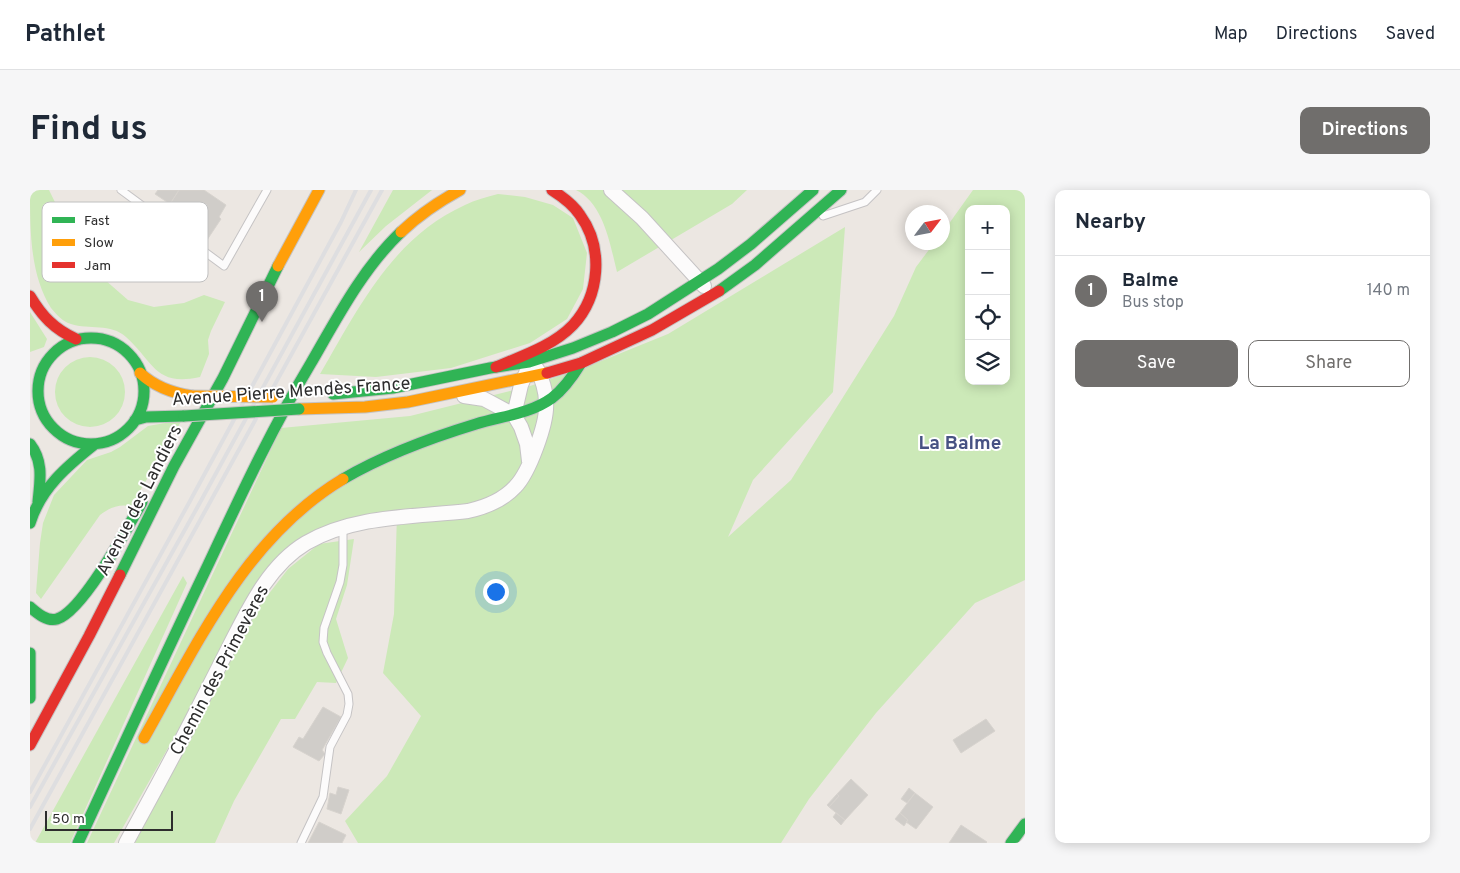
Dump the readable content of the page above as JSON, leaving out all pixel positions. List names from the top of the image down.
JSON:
{
  "streets": {
    "main road": ["Avenue Pierre Mendès France", "Avenue des Landiers"],
    "street": ["Chemin des Primevères"]
  },
  "crossings": [
    ["Avenue Pierre Mendès France", "Chemin des Primevères"]
  ],
  "districts": ["La Balme"],
  "legend": ["Fast", "Slow", "Jam"],
  "scale_bar": "50 m",
  "north": "top right",
  "page": {
    "header": "Pathlet",
    "nav": ["Map", "Directions", "Saved"],
    "buttons": [
      "Directions",
      ["Save", "Share"]
    ],
    "title": "Find us",
    "heading": "Nearby",
    "map_buttons": ["+", "−"],
    "list": [
      {
        "mark": "1",
        "name": "Balme",
        "note": "Bus stop",
        "value": "140 m"
      }
    ],
    "pins": "1",
    "scale": "50 m"
  }
}
